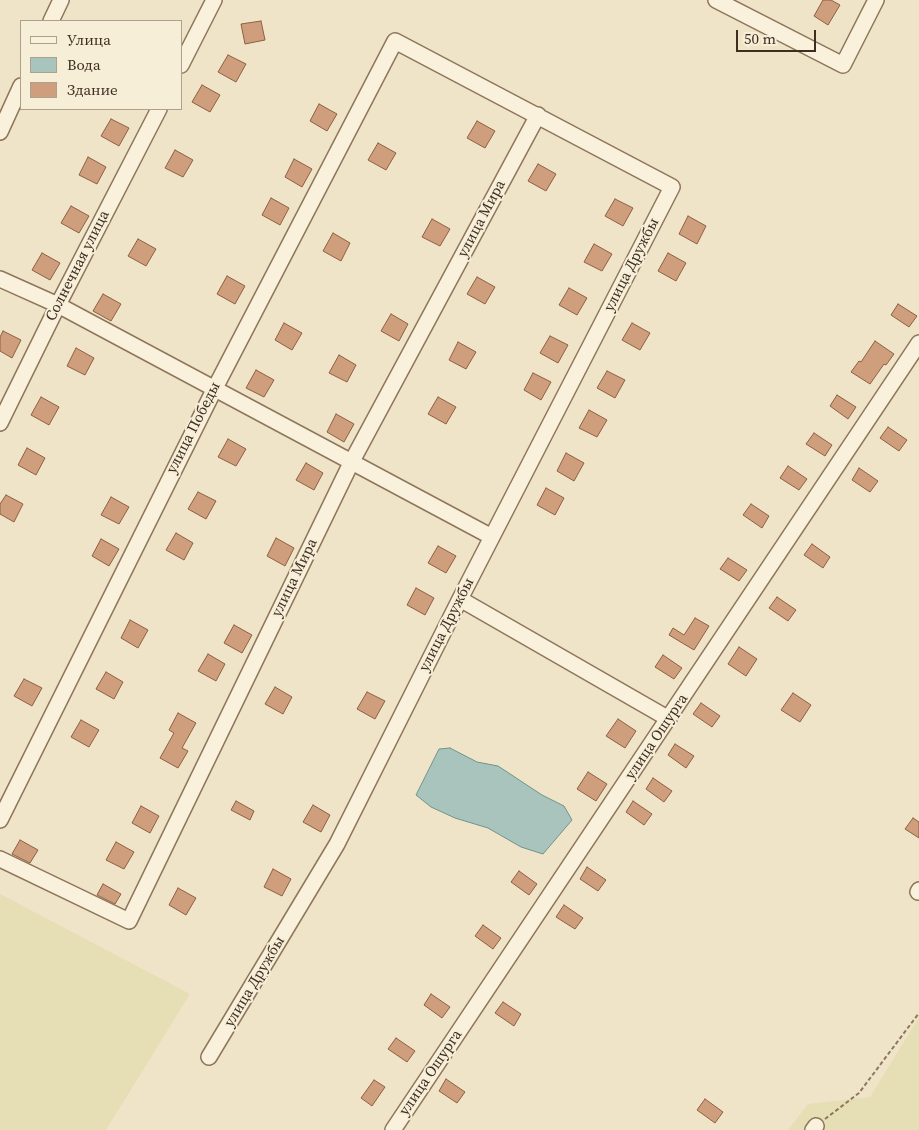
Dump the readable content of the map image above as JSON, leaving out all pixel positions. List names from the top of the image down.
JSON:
{
  "streets": {
    "street": [
      "улица Мира",
      "улица Дружбы",
      "Солнечная улица",
      "улица Победы",
      "улица Ошурга"
    ]
  },
  "crossings": [
    ["улица Мира", "улица Дружбы"],
    ["улица Мира", "улица Победы"],
    ["улица Дружбы", "улица Победы"]
  ],
  "legend": ["Улица", "Вода", "Здание"],
  "scale_bar": "50 m"
}
